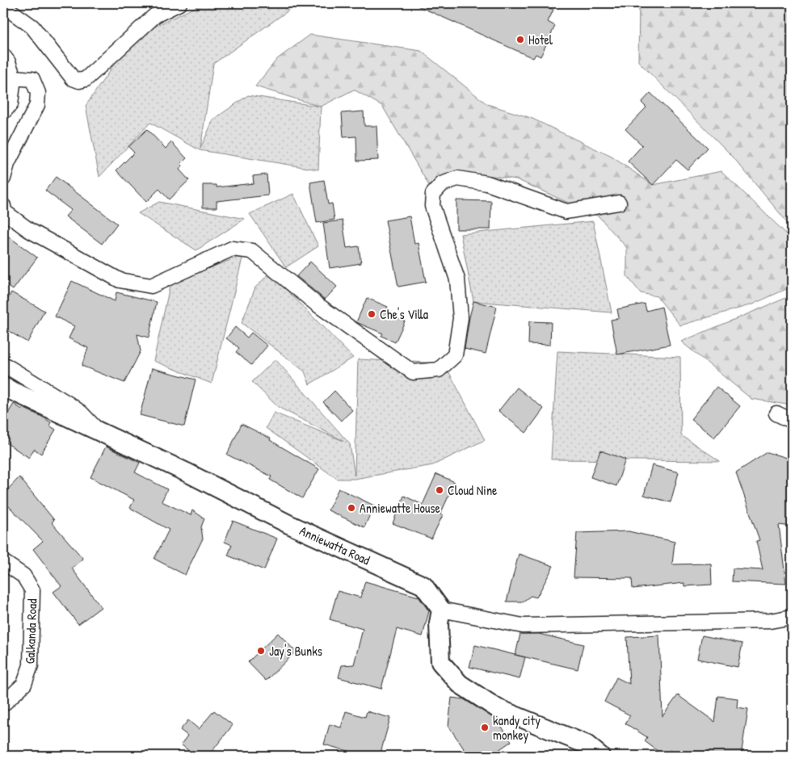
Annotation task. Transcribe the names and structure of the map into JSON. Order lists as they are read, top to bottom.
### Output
{
  "streets": {
    "street": ["Anniewatta Road", "Galkanda Road"]
  },
  "places": [
    "Hotel",
    "Che's Villa",
    "Cloud Nine",
    "Anniewatte House",
    "Jay's Bunks",
    "kandy city monkey"
  ]
}
